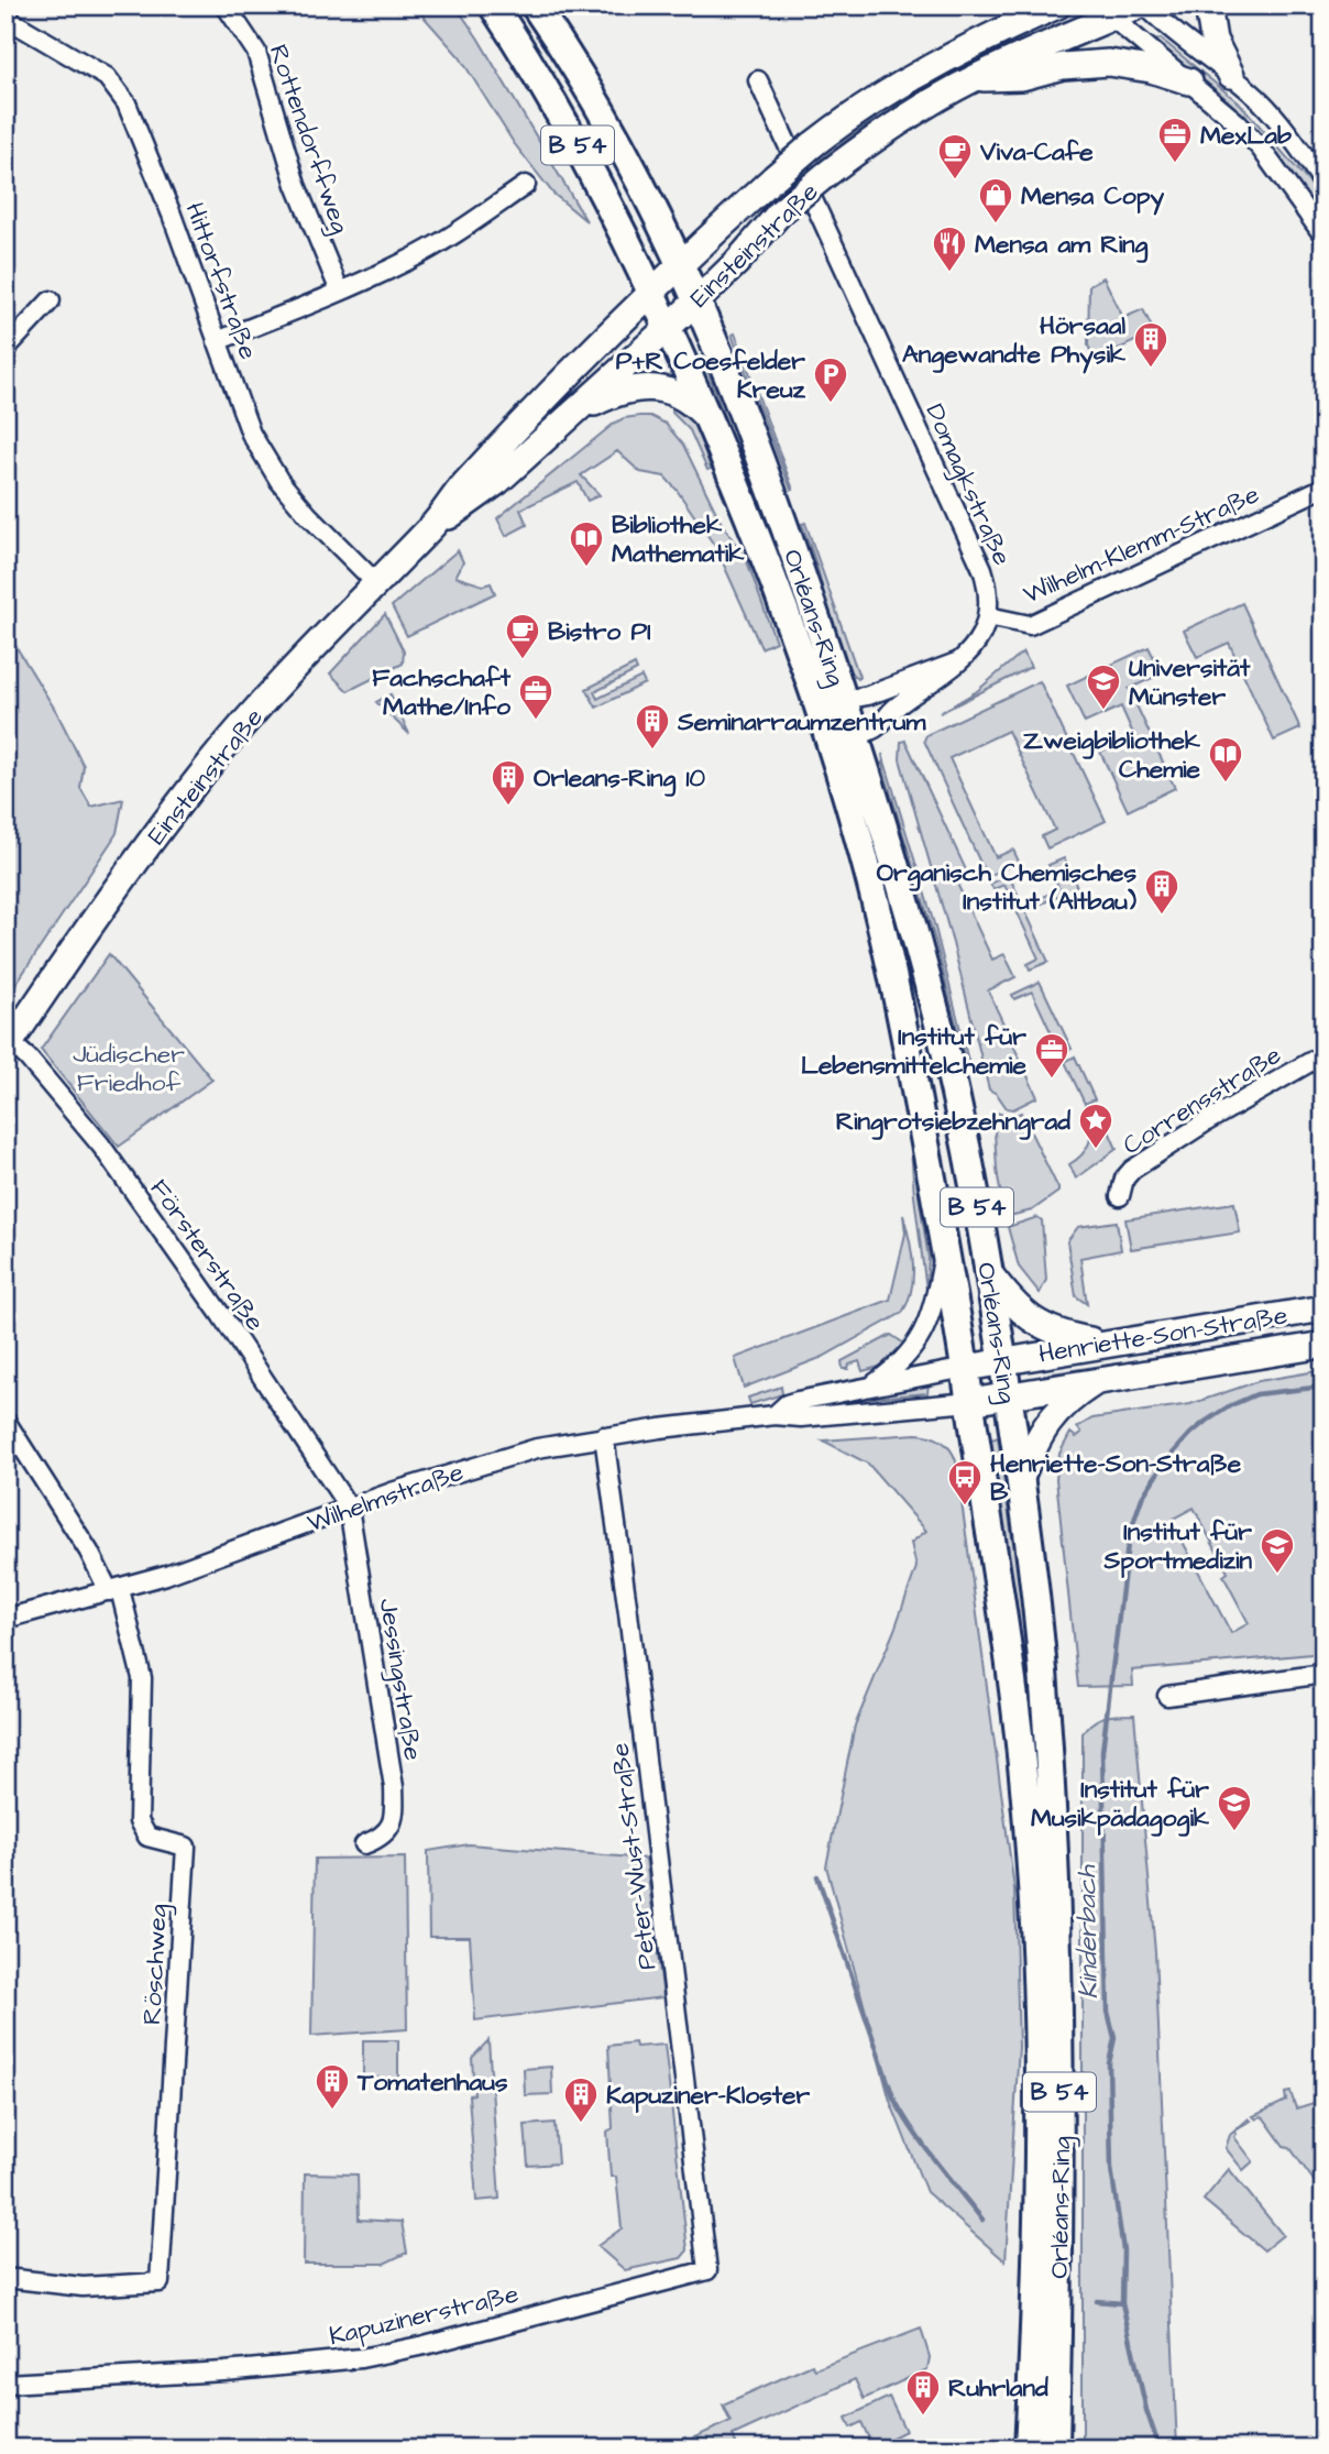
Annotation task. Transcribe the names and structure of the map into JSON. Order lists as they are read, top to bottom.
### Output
{
  "streets": {
    "main road": [
      "B 54",
      "Einsteinstraße",
      "Orléans-Ring",
      "Henriette-Son-Straße",
      "Wilhelmstraße"
    ],
    "street": [
      "Rottendorffweg",
      "Hittorfstraße",
      "Domagkstraße",
      "Wilhelm-Klemm-Straße",
      "Corrensstraße",
      "Försterstraße",
      "Jessingstraße",
      "Peter-Wust-Straße",
      "Röschweg",
      "Kapuzinerstraße"
    ]
  },
  "crossings": [
    ["B 54", "Einsteinstraße"],
    ["B 54", "Orléans-Ring"],
    ["B 54", "Henriette-Son-Straße"],
    ["Einsteinstraße", "Hittorfstraße"],
    ["Einsteinstraße", "Orléans-Ring"],
    ["Einsteinstraße", "Försterstraße"],
    ["Domagkstraße", "Wilhelm-Klemm-Straße"],
    ["Orléans-Ring", "Henriette-Son-Straße"],
    ["Orléans-Ring", "Wilhelmstraße"],
    ["Försterstraße", "Wilhelmstraße"],
    ["Försterstraße", "Jessingstraße"],
    ["Henriette-Son-Straße", "Wilhelmstraße"],
    ["Wilhelmstraße", "Jessingstraße"],
    ["Wilhelmstraße", "Peter-Wust-Straße"],
    ["Wilhelmstraße", "Röschweg"],
    ["Peter-Wust-Straße", "Kapuzinerstraße"]
  ],
  "water": ["Kinderbach"],
  "parks": ["Jüdischer Friedhof"],
  "places": {
    "office": ["MexLab", "Fachschaft Mathe/Info", "Institut für Lebensmittelchemie"],
    "cafe": ["Viva-Cafe", "Bistro PI"],
    "shop": ["Mensa Copy"],
    "restaurant": ["Mensa am Ring"],
    "building": [
      "Hörsaal Angewandte Physik",
      "Seminarraumzentrum",
      "Orleans-Ring 10",
      "Organisch Chemisches Institut (Altbau)",
      "Tomatenhaus",
      "Kapuziner-Kloster",
      "Ruhrland"
    ],
    "parking": ["P+R Coesfelder Kreuz"],
    "library": ["Bibliothek Mathematik", "Zweigbibliothek Chemie"],
    "school or university": ["Universität Münster", "Institut für Sportmedizin", "Institut für Musikpädagogik"],
    "place": ["Ringrotsiebzehngrad"],
    "bus stop": ["Henriette-Son-Straße B"]
  }
}
